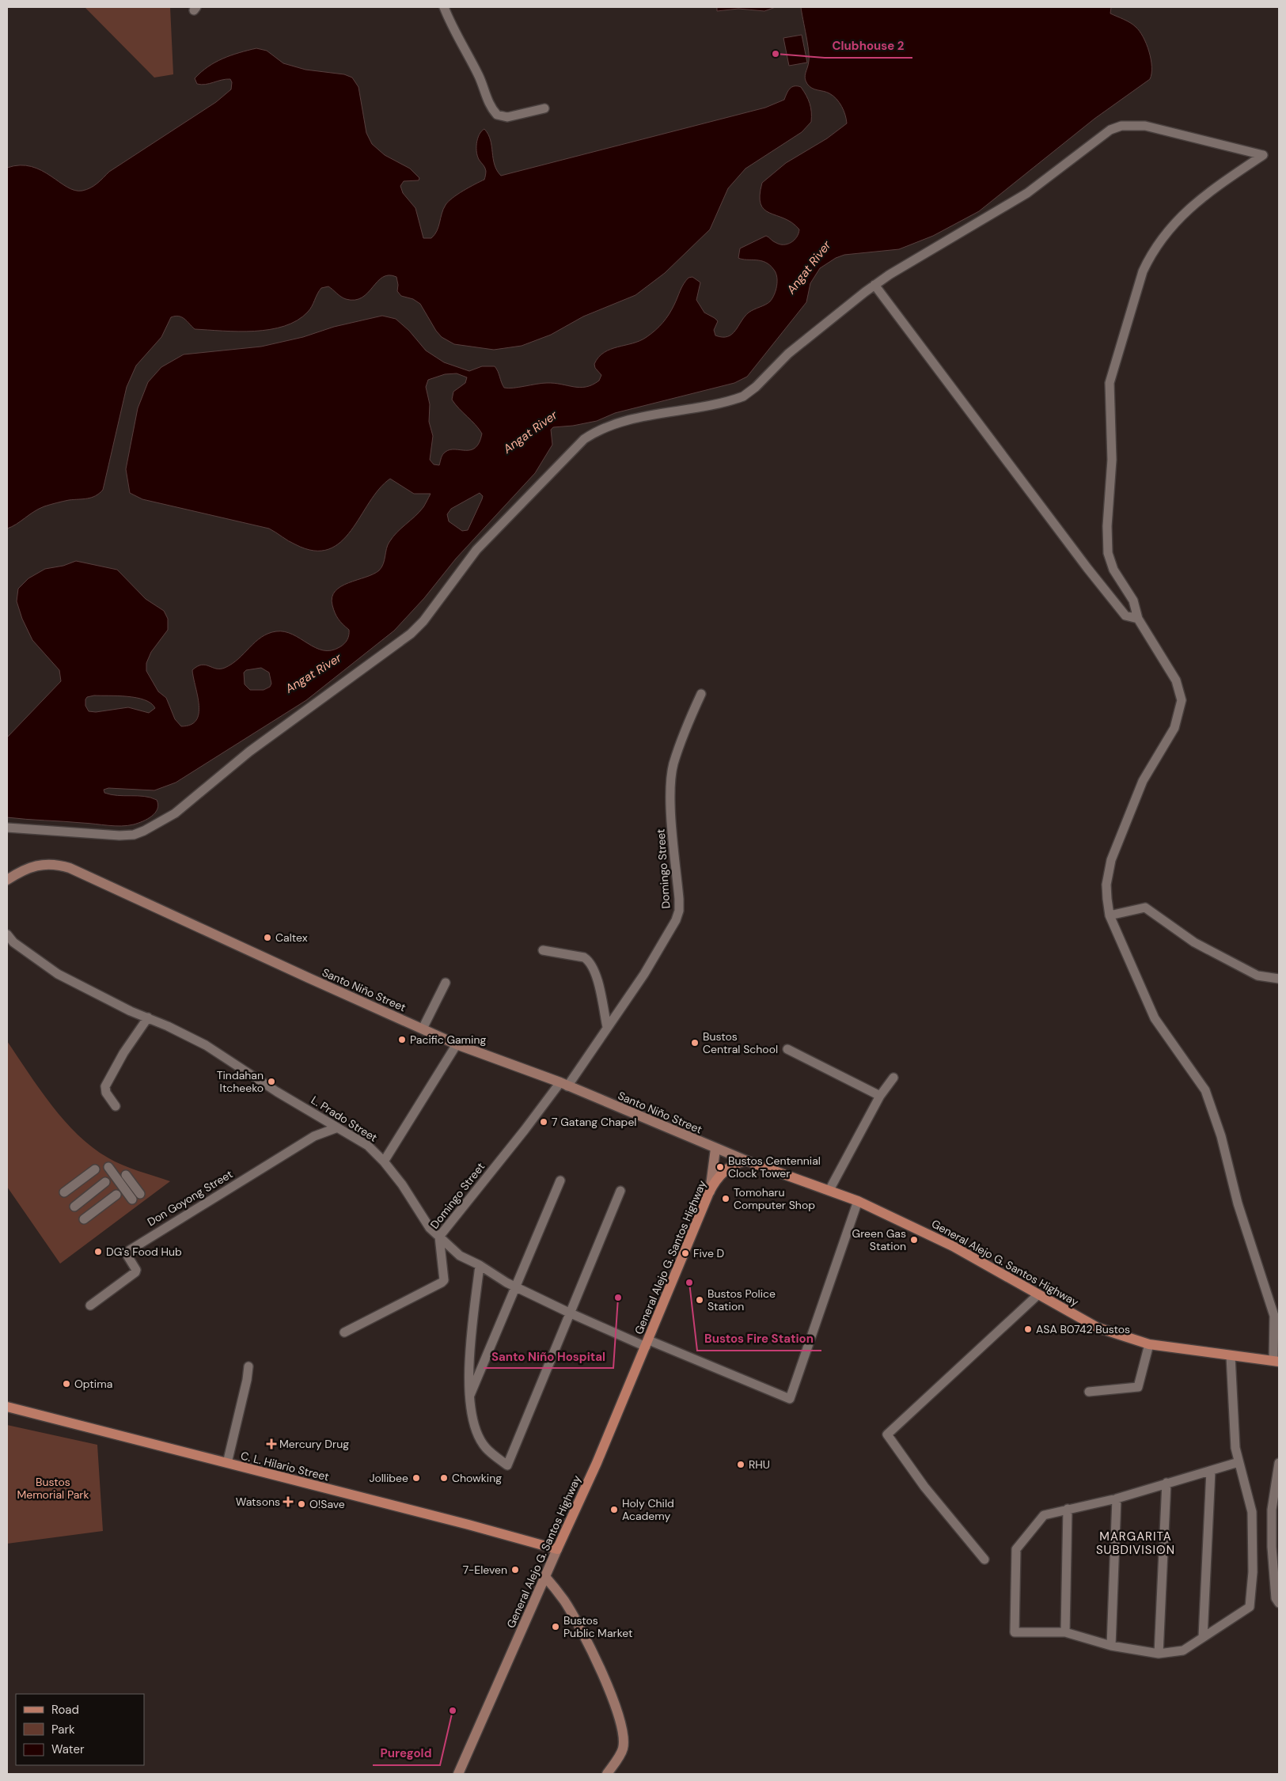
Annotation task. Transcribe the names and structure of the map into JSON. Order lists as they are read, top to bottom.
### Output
{
  "streets": {
    "main road": ["General Alejo G. Santos Highway", "C. L. Hilario Street"],
    "street": [
      "Domingo Street",
      "Santo Niño Street",
      "L. Prado Street",
      "Don Goyong Street"
    ]
  },
  "crossings": [
    ["Domingo Street", "Santo Niño Street"],
    ["Domingo Street", "L. Prado Street"],
    ["Santo Niño Street", "General Alejo G. Santos Highway"],
    ["L. Prado Street", "Don Goyong Street"],
    ["L. Prado Street", "General Alejo G. Santos Highway"],
    ["General Alejo G. Santos Highway", "C. L. Hilario Street"]
  ],
  "districts": ["MARGARITA SUBDIVISION"],
  "water": ["Angat River"],
  "parks": ["Bustos Memorial Park"],
  "places": {
    "other": [
      "Clubhouse 2",
      "Caltex",
      "Pacific Gaming",
      "Bustos Central School",
      "Tindahan Itcheeko",
      "7 Gatang Chapel",
      "Bustos Centennial Clock Tower",
      "Tomoharu Computer Shop",
      "Green Gas Station",
      "DG's Food Hub",
      "Five D",
      "Bustos Fire Station",
      "Santo Niño Hospital",
      "Bustos Police Station",
      "ASA B0742 Bustos",
      "Optima",
      "RHU",
      "Jollibee",
      "Chowking",
      "O!Save",
      "Holy Child Academy",
      "7-Eleven",
      "Bustos Public Market",
      "Puregold"
    ],
    "health": ["Mercury Drug", "Watsons"]
  },
  "legend": ["Road", "Park", "Water"]
}
